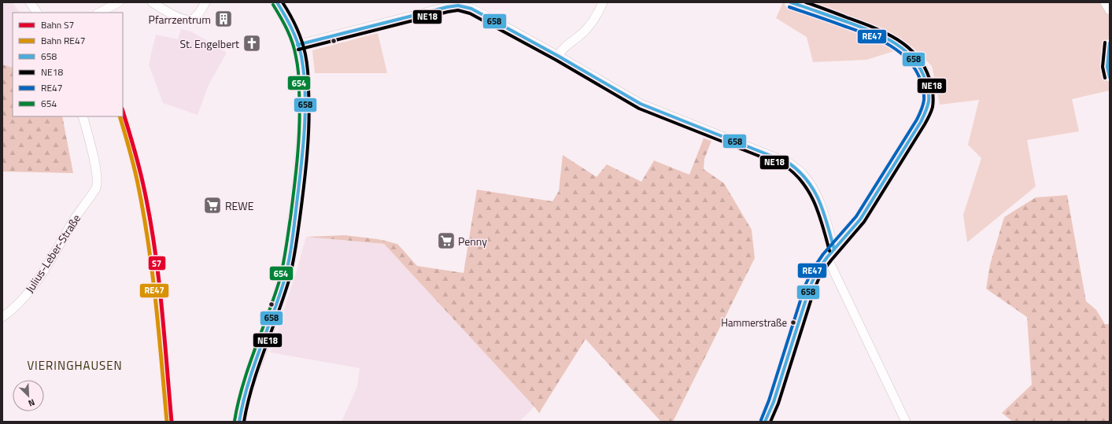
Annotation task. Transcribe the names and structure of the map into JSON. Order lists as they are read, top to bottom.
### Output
{
  "streets": {
    "street": ["Julius-Leber-Straße"]
  },
  "districts": ["VIERINGHAUSEN"],
  "places": {
    "building": ["Pfarrzentrum"],
    "church": ["St. Engelbert"],
    "supermarket": ["REWE", "Penny"],
    "other": ["Hammerstraße"]
  },
  "lines": [
    "transit line 658",
    "transit line NE18",
    "transit line 654",
    "transit line RE47",
    "rail line S7",
    "rail line RE47"
  ],
  "legend": [
    "Bahn S7",
    "Bahn RE47",
    "658",
    "NE18",
    "RE47",
    "654"
  ],
  "north": "bottom right"
}
